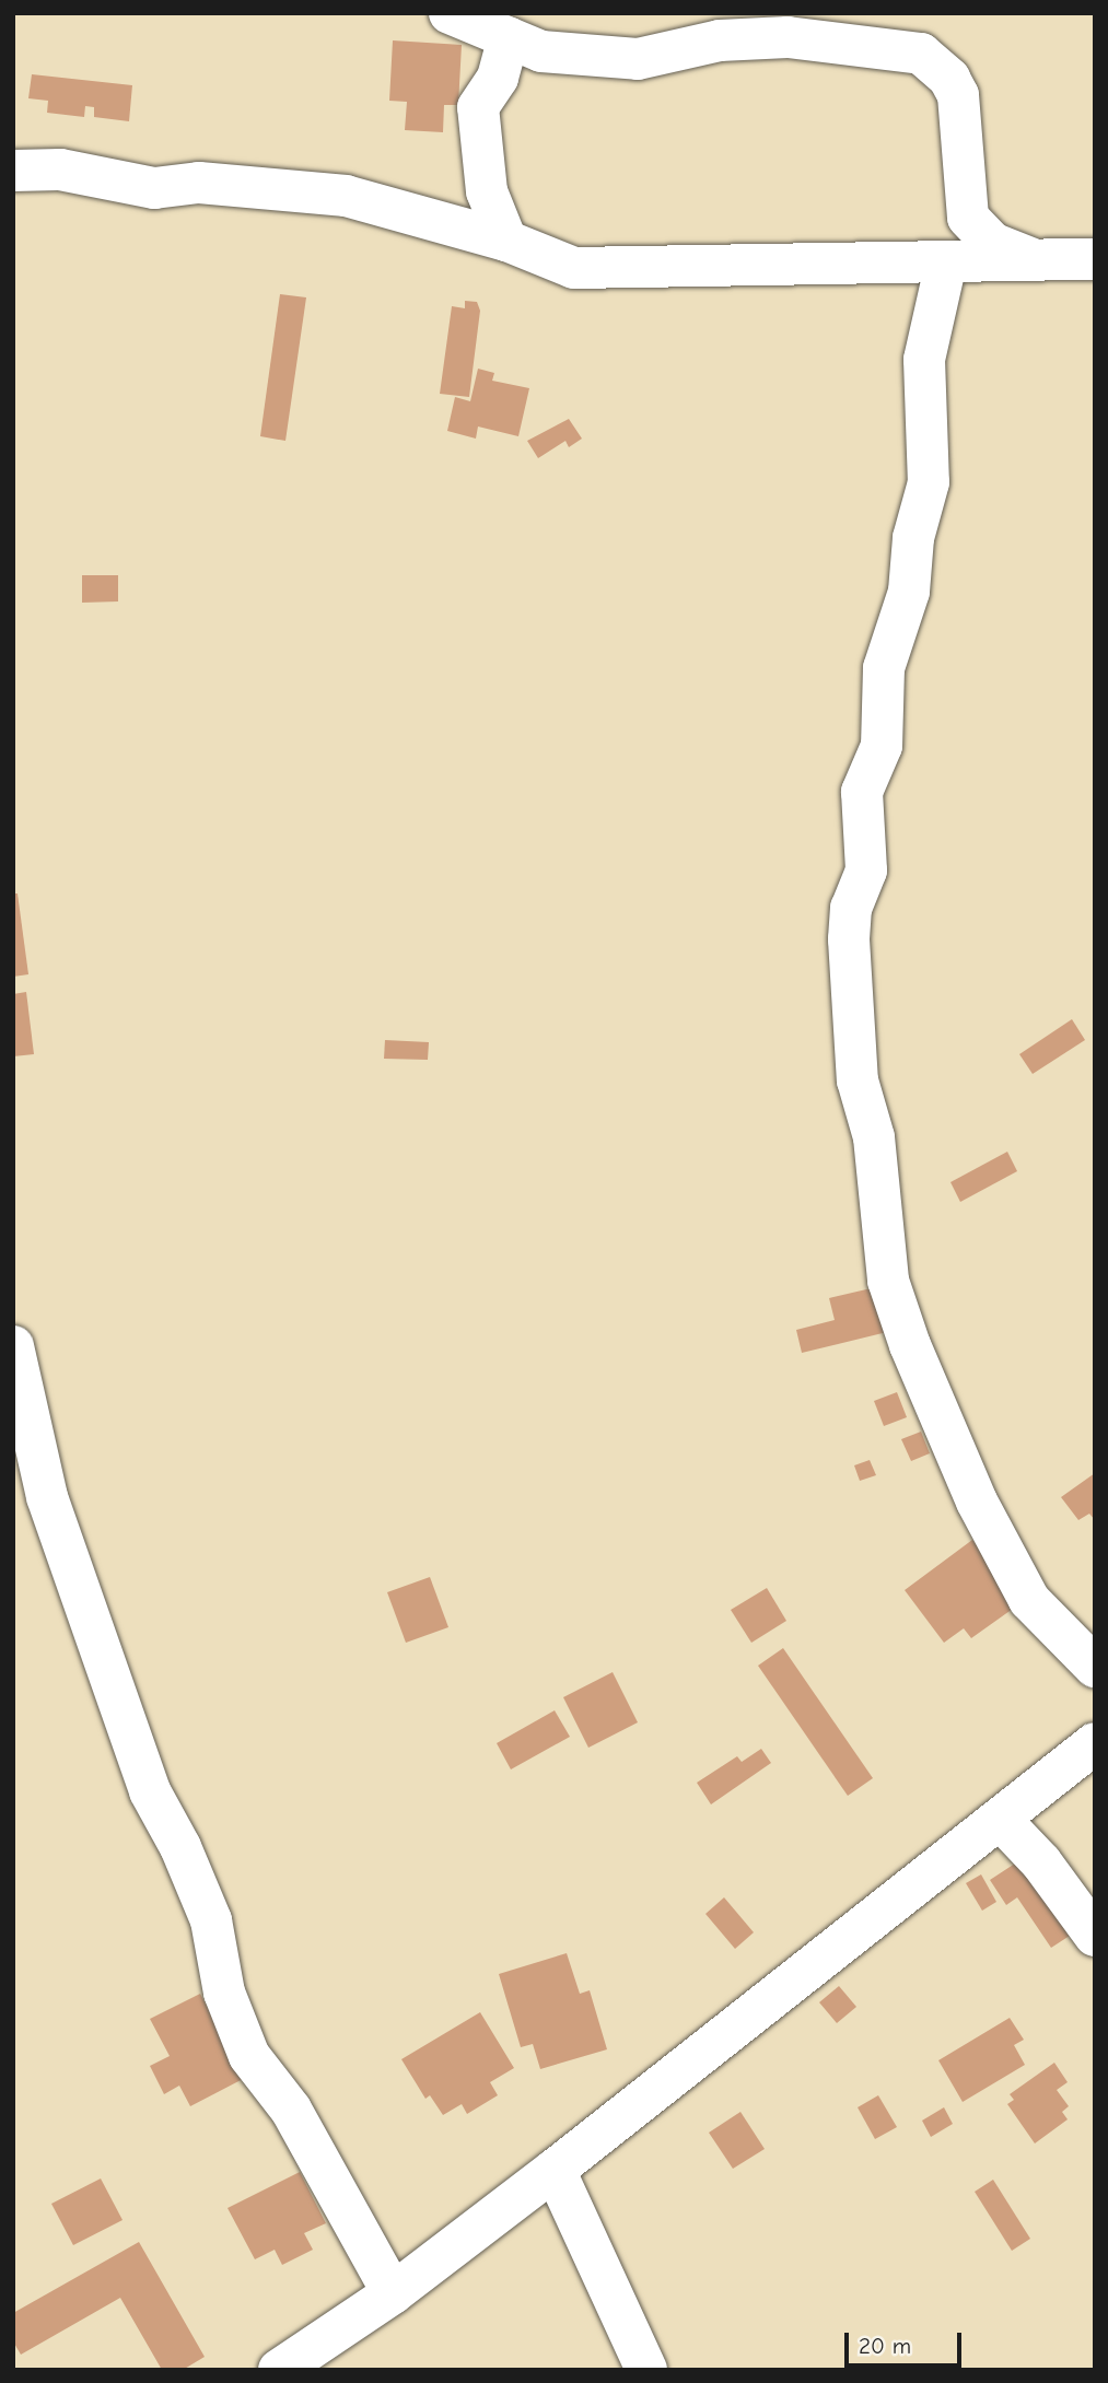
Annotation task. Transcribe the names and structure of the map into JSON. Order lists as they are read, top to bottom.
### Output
{
  "scale_bar": "20 m"
}
